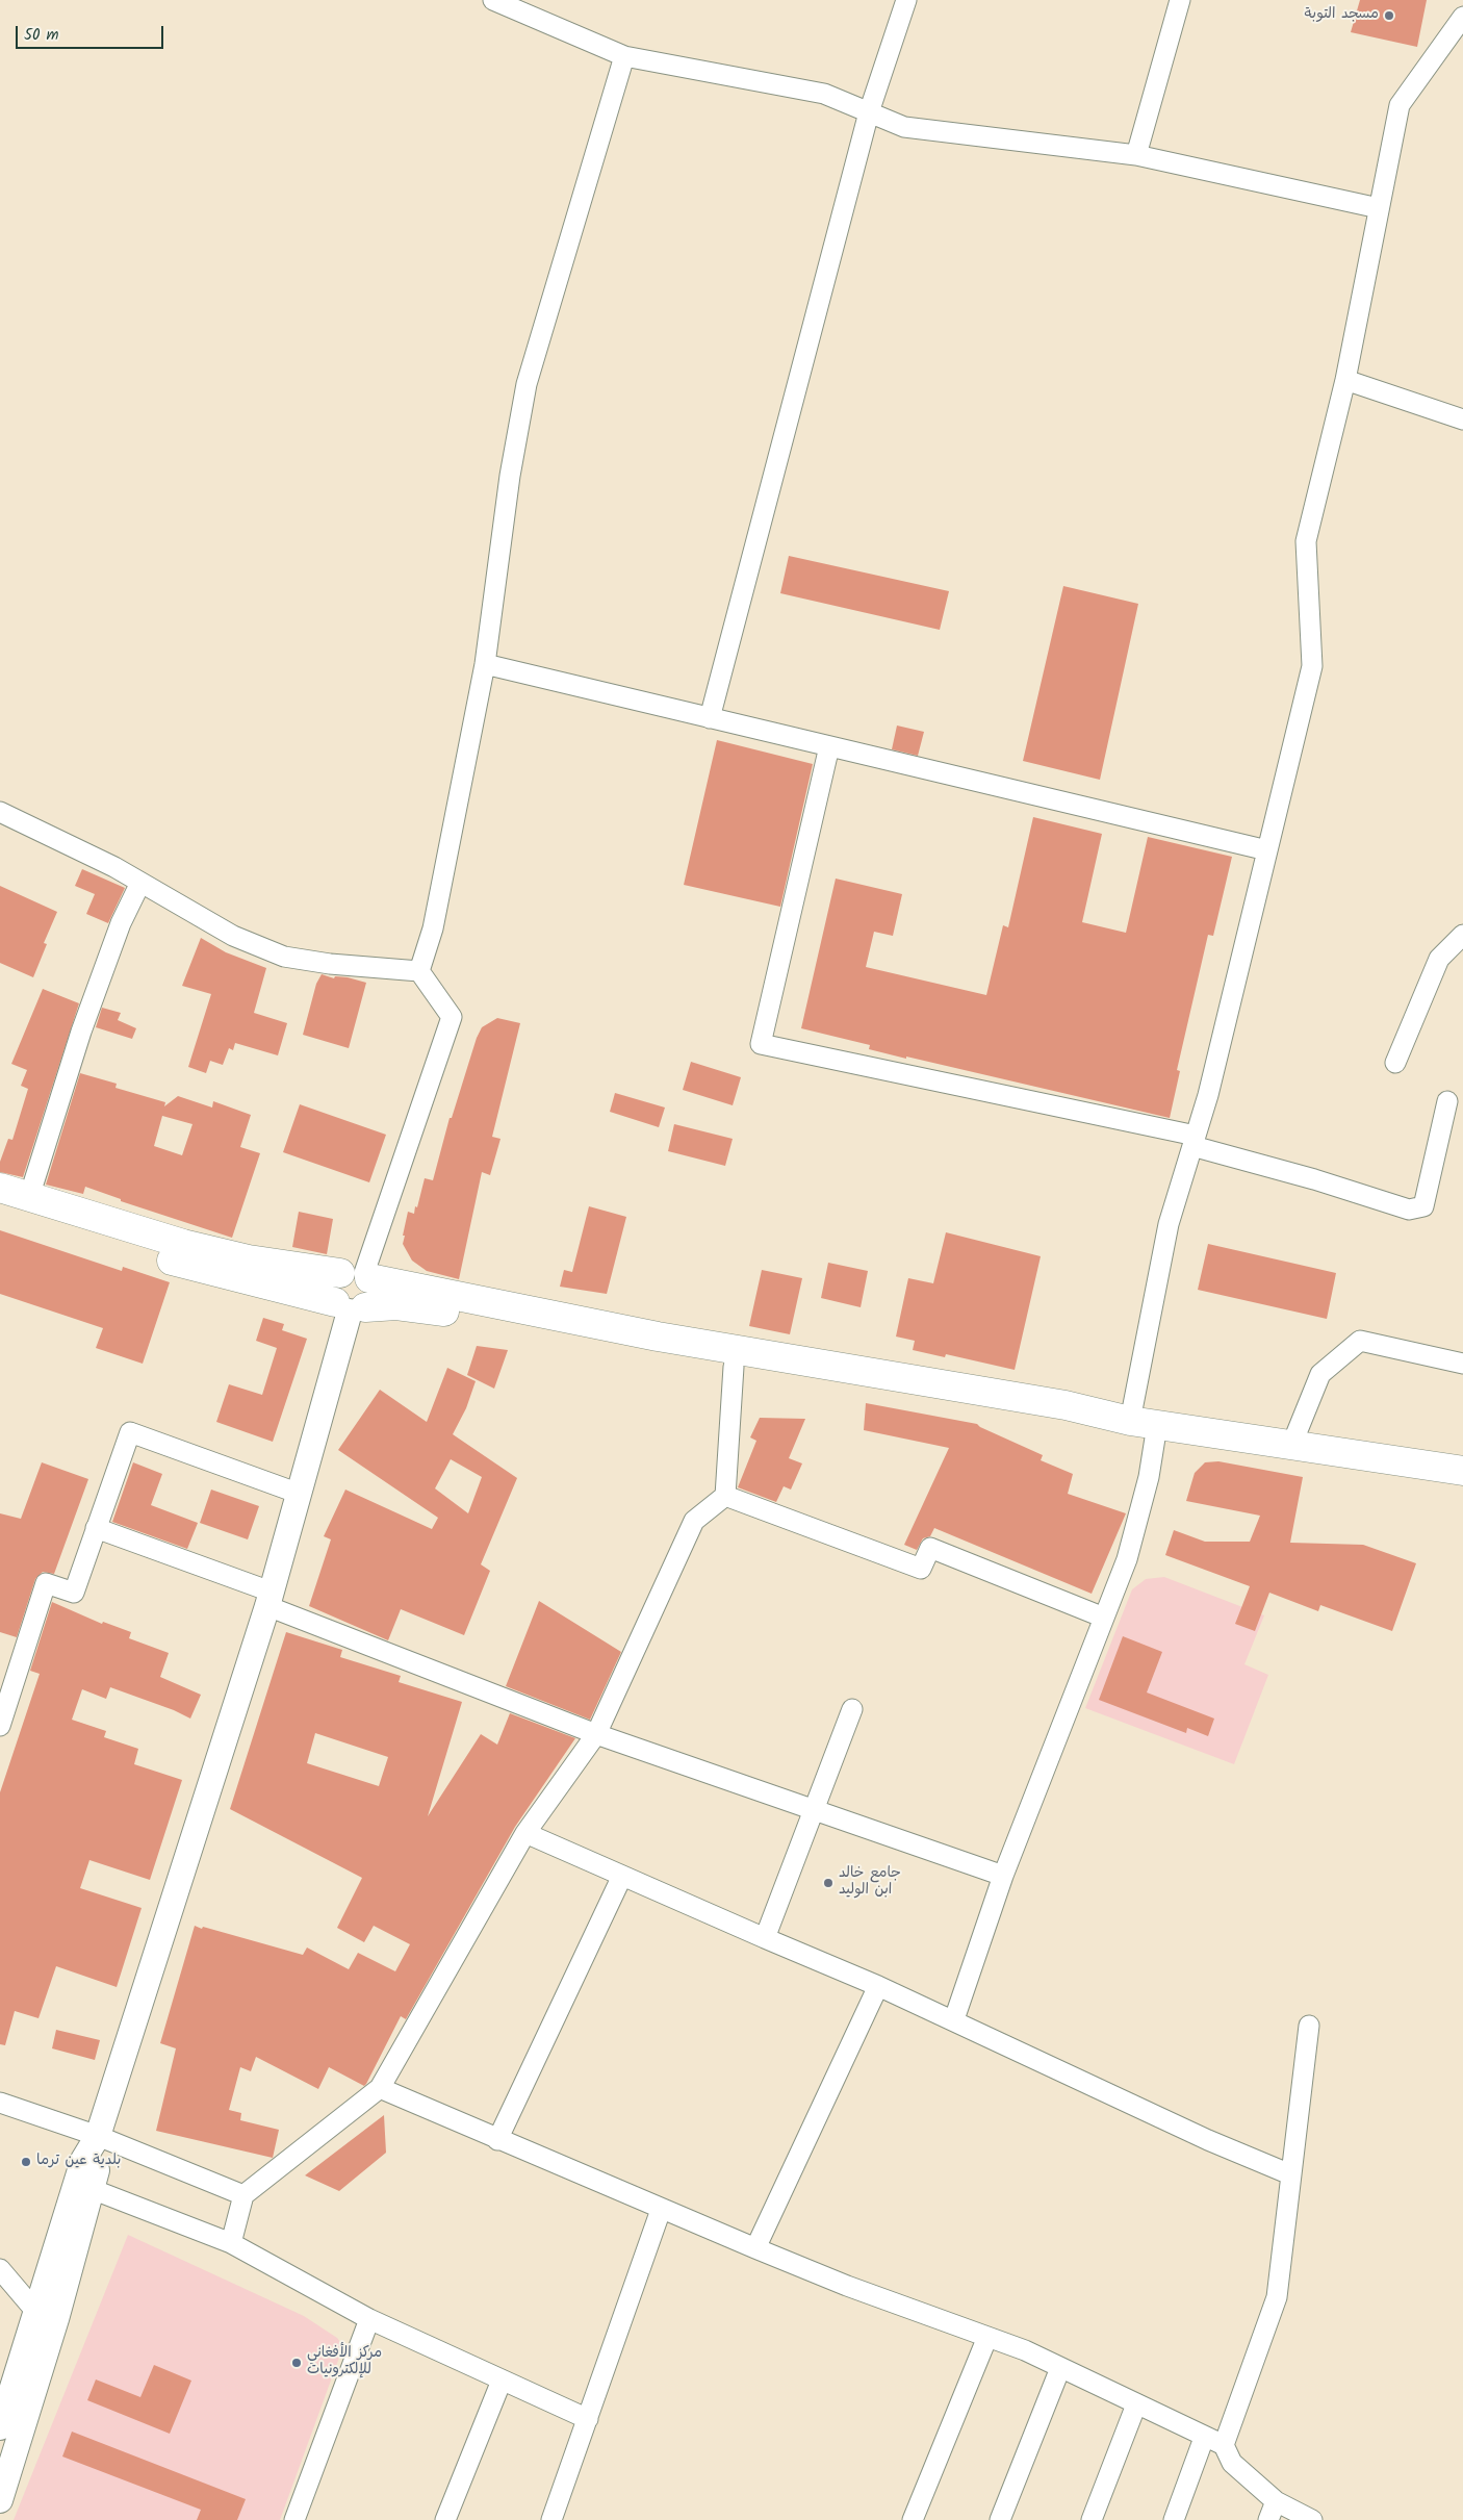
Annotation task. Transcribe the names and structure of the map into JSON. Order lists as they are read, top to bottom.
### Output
{
  "places": [
    "مسجد التوبة",
    "جامع خالد ابن الوليد",
    "بلدية عين ترما",
    "مركز الأفغاني للإلكترونيات"
  ],
  "scale_bar": "50 m"
}
